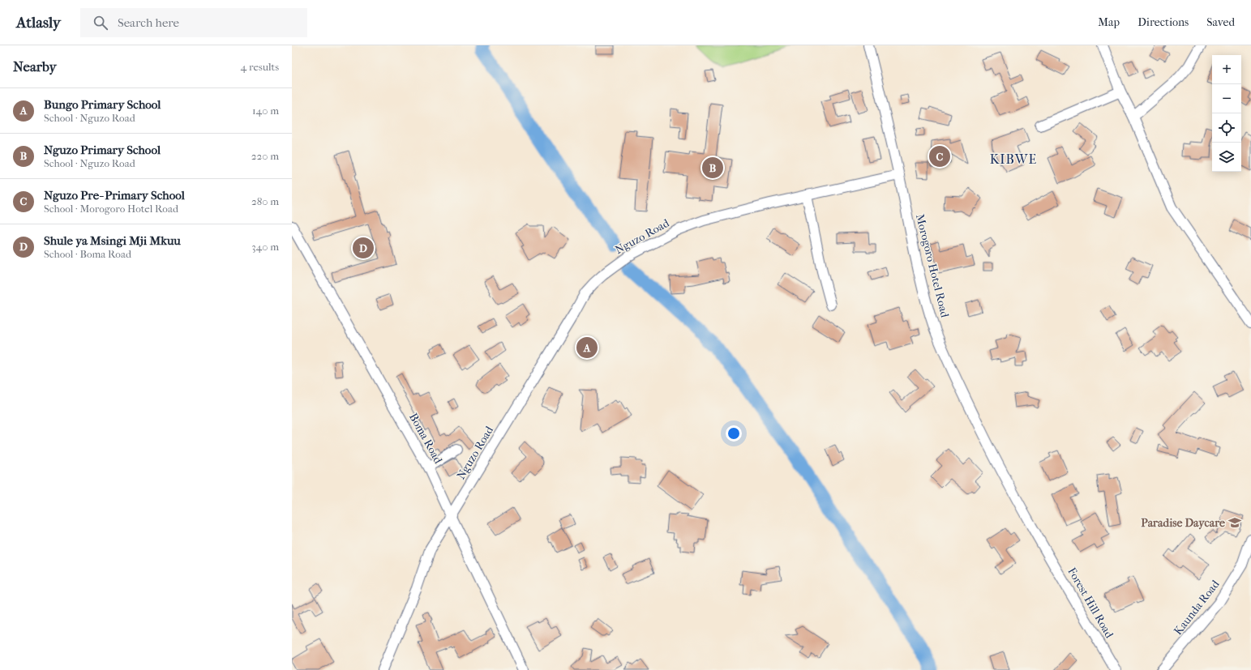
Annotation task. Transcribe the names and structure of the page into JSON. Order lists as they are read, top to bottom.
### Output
{
  "streets": {
    "street": [
      "Nguzo Road",
      "Morogoro Hotel Road",
      "Boma Road",
      "Forest Hill Road",
      "Kaunda Road"
    ]
  },
  "crossings": [
    ["Nguzo Road", "Morogoro Hotel Road"],
    ["Nguzo Road", "Boma Road"],
    ["Morogoro Hotel Road", "Forest Hill Road"]
  ],
  "districts": ["KIBWE"],
  "places": {
    "school or university": ["Paradise Daycare"]
  },
  "page": {
    "header": "Atlasly",
    "search": "Search here",
    "nav": ["Map", "Directions", "Saved"],
    "heading": ["Nearby", "4 results"],
    "map_buttons": ["+", "−"],
    "list": [
      {
        "mark": "A",
        "name": "Bungo Primary School",
        "note": "School · Nguzo Road",
        "value": "140 m"
      },
      {
        "mark": "B",
        "name": "Nguzo Primary School",
        "note": "School · Nguzo Road",
        "value": "220 m"
      },
      {
        "mark": "C",
        "name": "Nguzo Pre- Primary School",
        "note": "School · Morogoro Hotel Road",
        "value": "280 m"
      },
      {
        "mark": "D",
        "name": "Shule ya Msingi Mji Mkuu",
        "note": "School · Boma Road",
        "value": "340 m"
      }
    ],
    "pins": [
      "C",
      "B",
      "D",
      "A"
    ]
  }
}
